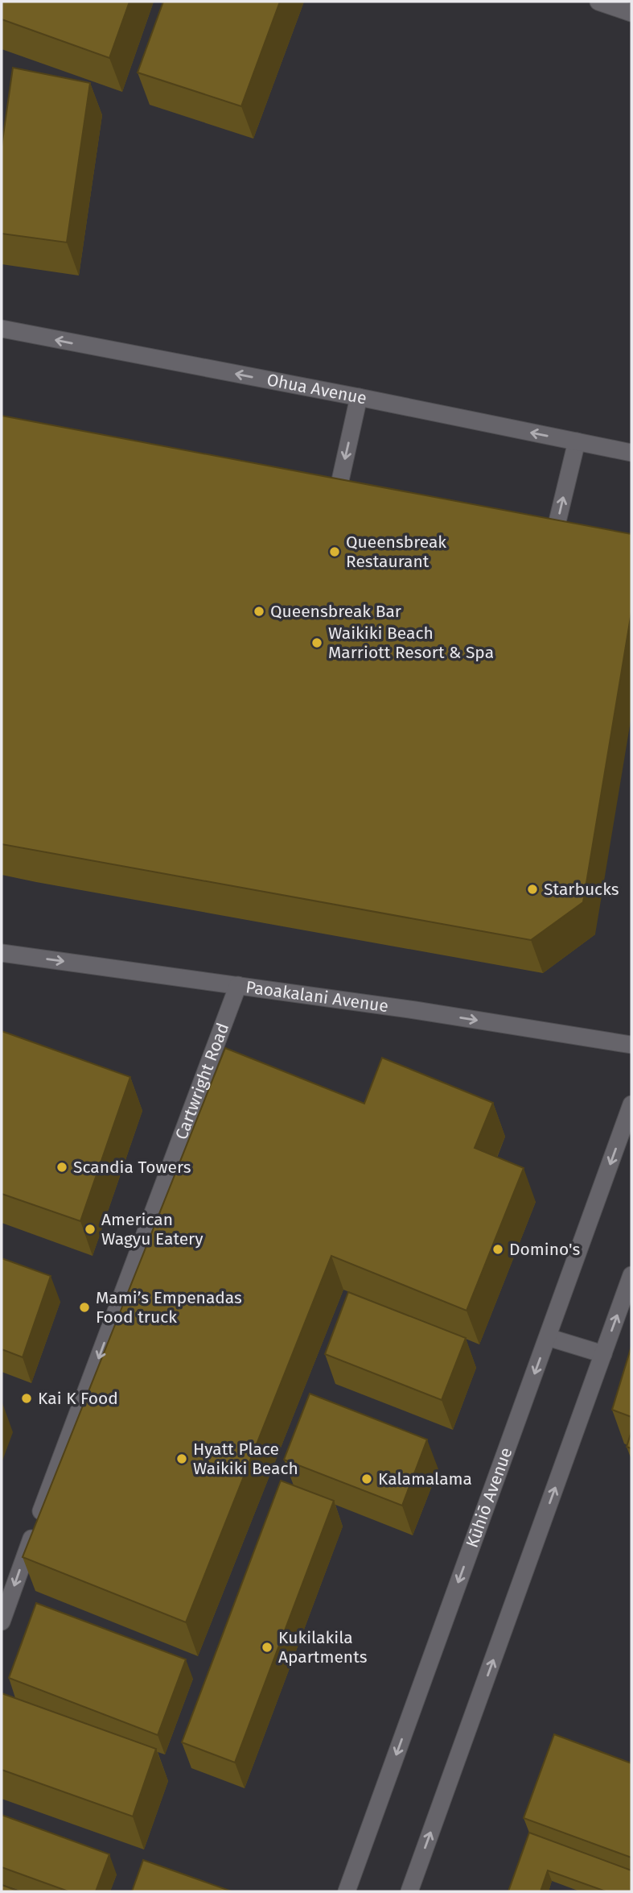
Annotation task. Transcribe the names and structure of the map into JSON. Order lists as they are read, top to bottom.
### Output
{
  "streets": {
    "street": [
      "Ohua Avenue",
      "Paoakalani Avenue",
      "Cartwright Road",
      "Kūhiō Avenue"
    ]
  },
  "crossings": [
    ["Paoakalani Avenue", "Cartwright Road"]
  ],
  "one_way": ["Ohua Avenue", "Paoakalani Avenue", "Cartwright Road"],
  "places": [
    "Queensbreak Restaurant",
    "Queensbreak Bar",
    "Waikiki Beach Marriott Resort & Spa",
    "Starbucks",
    "Scandia Towers",
    "American Wagyu Eatery",
    "Domino's",
    "Mami’s Empenadas Food truck",
    "Kai K Food",
    "Hyatt Place Waikiki Beach",
    "Kalamalama",
    "Kukilakila Apartments"
  ]
}
